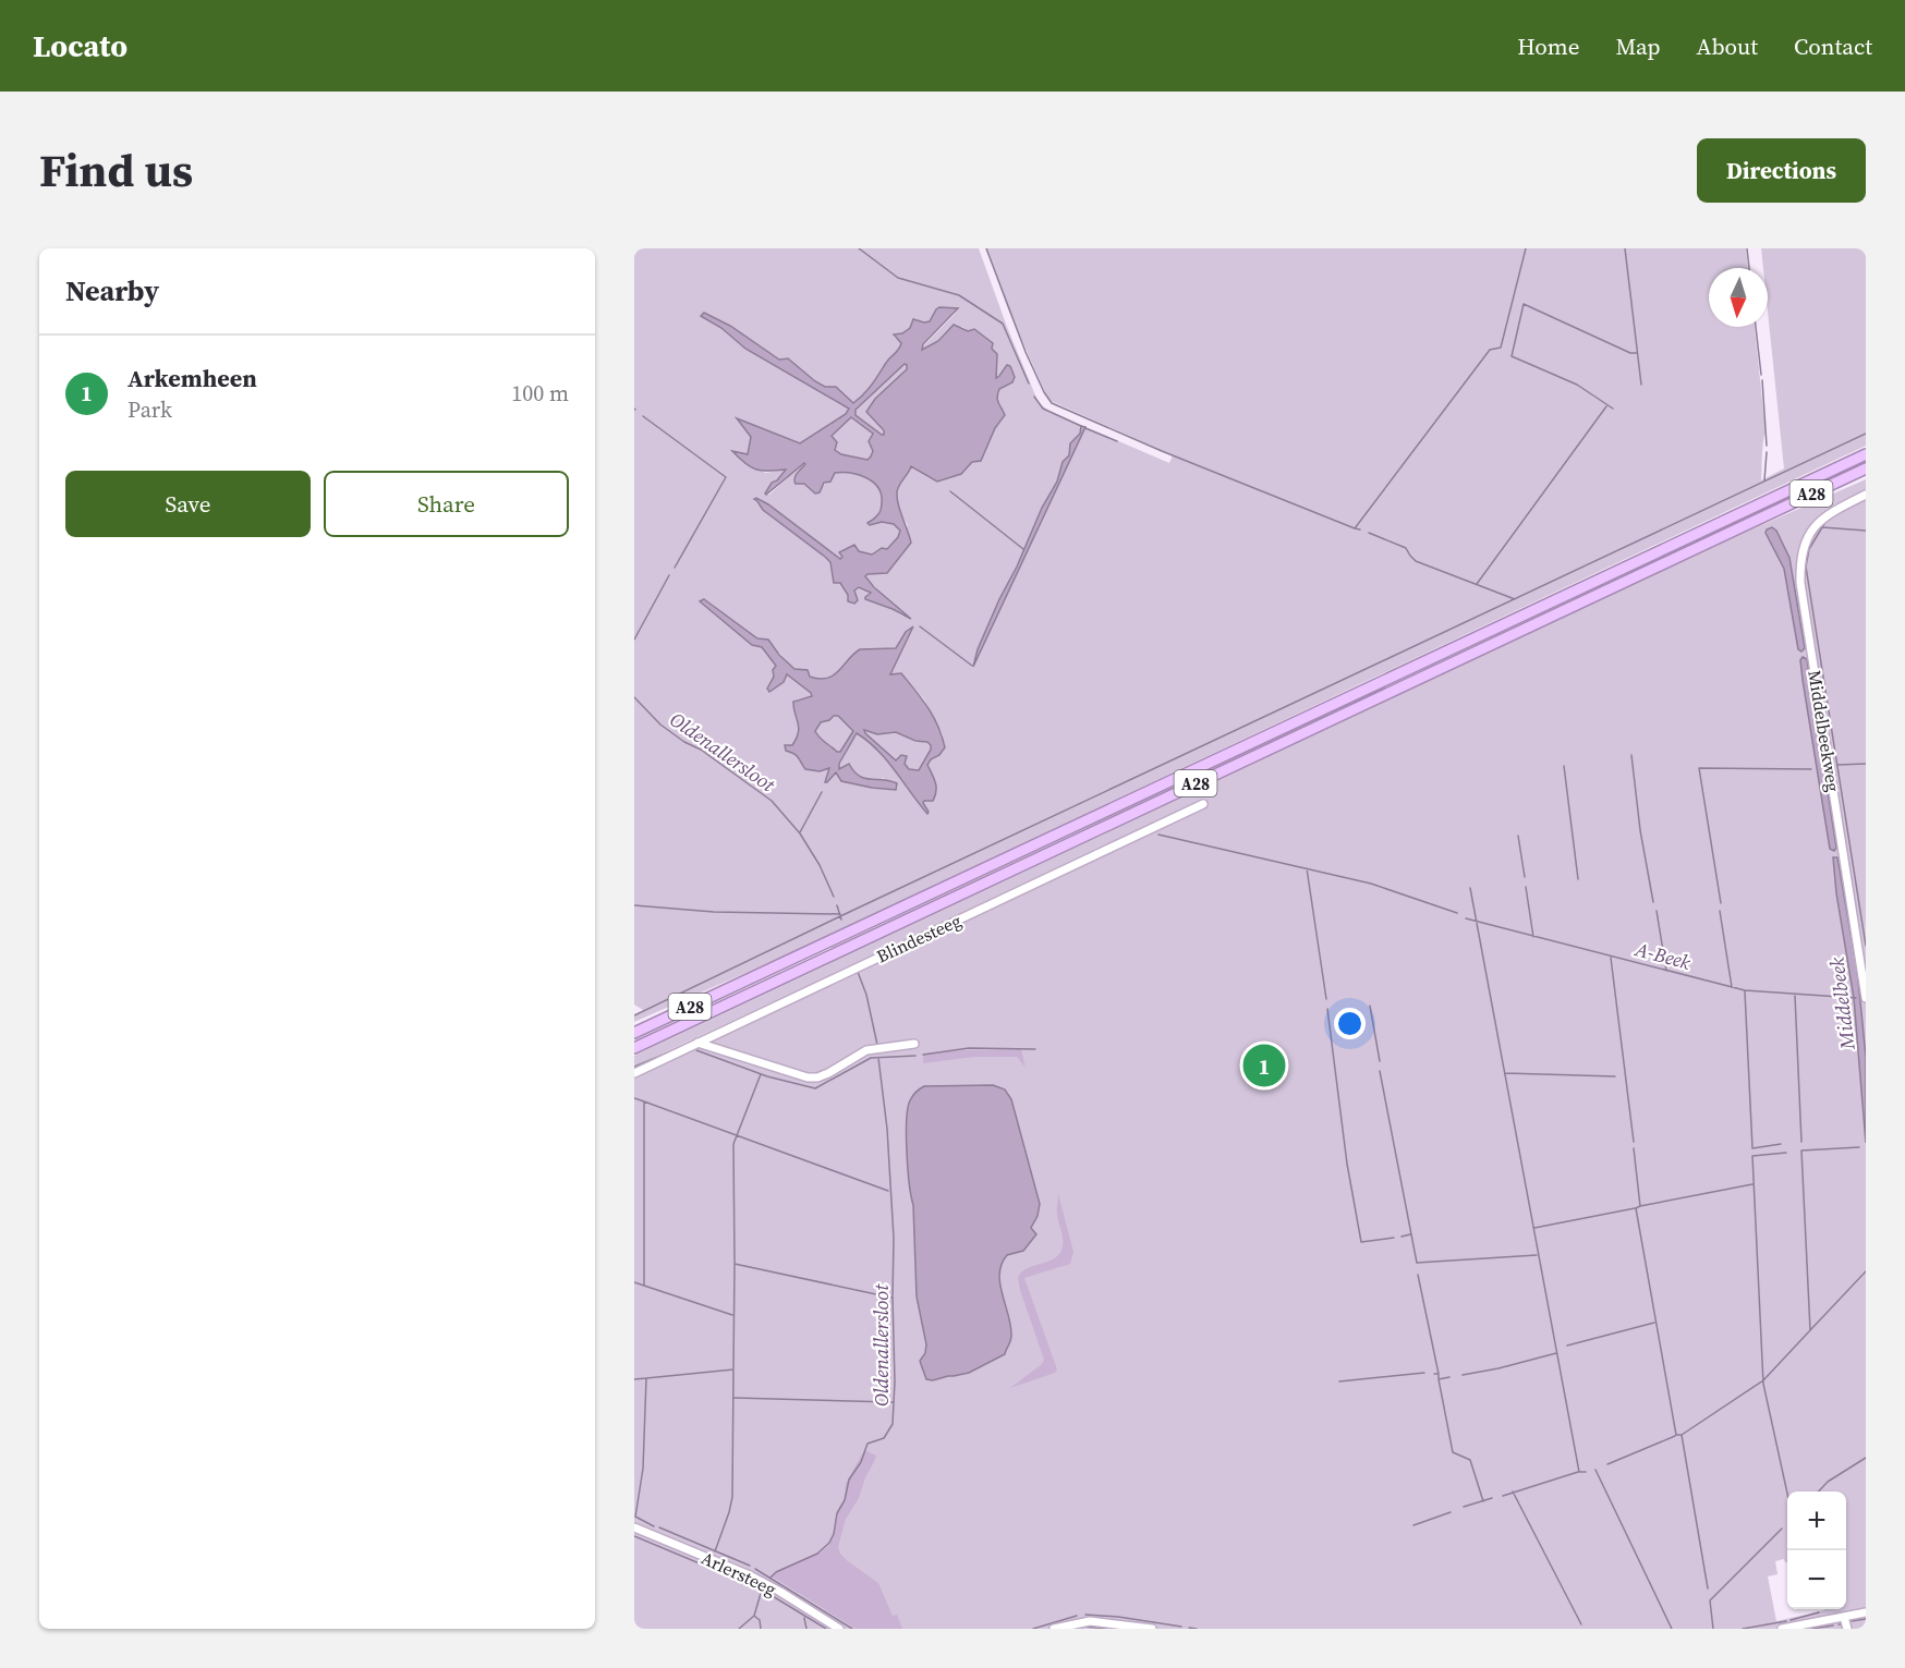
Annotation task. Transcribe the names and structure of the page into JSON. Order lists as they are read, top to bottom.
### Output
{
  "streets": {
    "highway": ["A28"],
    "street": ["Middelbeekweg", "Blindesteeg", "Arlersteeg"]
  },
  "water": ["Oldenallersloot", "A-Beek", "Middelbeek"],
  "north": "bottom",
  "page": {
    "header": "Locato",
    "nav": [
      "Home",
      "Map",
      "About",
      "Contact"
    ],
    "title": "Find us",
    "buttons": [
      "Directions",
      ["Save", "Share"]
    ],
    "heading": "Nearby",
    "list": [
      {
        "mark": "1",
        "name": "Arkemheen",
        "note": "Park",
        "value": "100 m"
      }
    ],
    "pins": "1",
    "map_buttons": ["+", "−"]
  }
}
